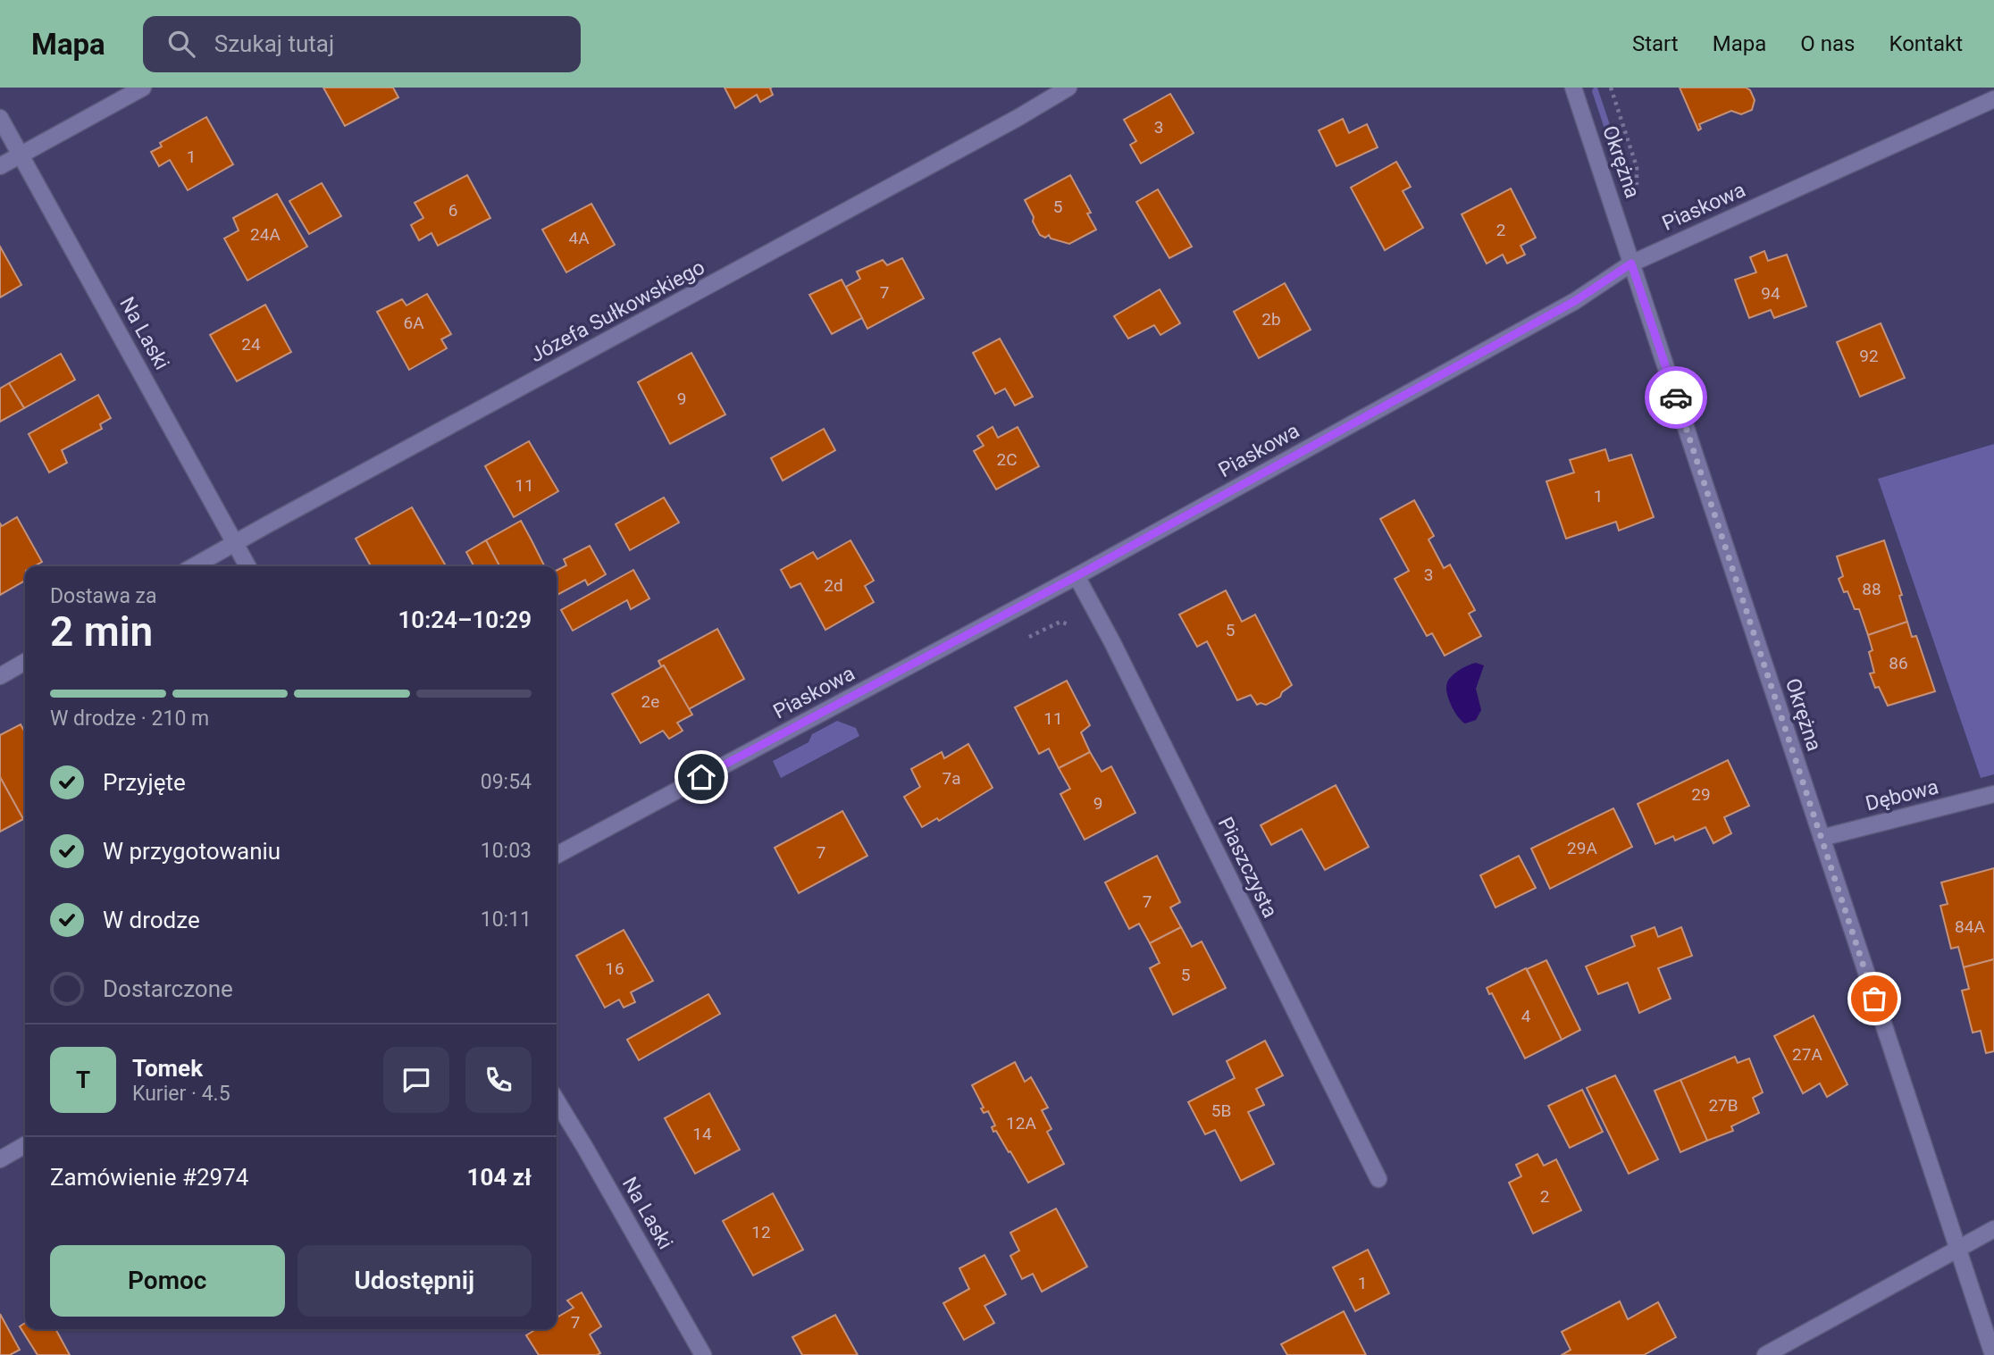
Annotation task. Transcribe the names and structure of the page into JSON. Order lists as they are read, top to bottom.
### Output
{
  "streets": {
    "street": [
      "Okrężna",
      "Piaskowa",
      "Józefa Sułkowskiego",
      "Na Laski",
      "Dębowa",
      "Piaszczysta"
    ]
  },
  "crossings": [
    ["Okrężna", "Piaskowa"],
    ["Okrężna", "Dębowa"],
    ["Piaskowa", "Piaszczysta"],
    ["Józefa Sułkowskiego", "Na Laski"]
  ],
  "house_numbers": [
    "3",
    "1",
    "5",
    "6",
    "2",
    "24A",
    "4A",
    "7",
    "94",
    "2b",
    "6A",
    "24",
    "92",
    "9",
    "2C",
    "11",
    "1",
    "3",
    "2d",
    "88",
    "5",
    "86",
    "2e",
    "11",
    "7a",
    "29",
    "9",
    "29A",
    "7",
    "7",
    "84A",
    "16",
    "5",
    "4",
    "27A",
    "27B",
    "5B",
    "12A",
    "14",
    "2",
    "12",
    "1",
    "7"
  ],
  "page": {
    "header": "Mapa",
    "search": "Szukaj tutaj",
    "nav": [
      "Start",
      "Mapa",
      "O nas",
      "Kontakt"
    ],
    "heading": ["2 min", "Dostawa za", "10:24–10:29"],
    "panel": [
      "Tomek",
      "Kurier · 4.5",
      "Zamówienie #2974",
      "104 zł"
    ],
    "bar": "W drodze · 210 m",
    "list": [
      ["Przyjęte", "09:54"],
      ["W przygotowaniu", "10:03"],
      ["W drodze", "10:11"],
      "Dostarczone"
    ],
    "round": "T",
    "buttons": ["Pomoc", "Udostępnij"]
  }
}
